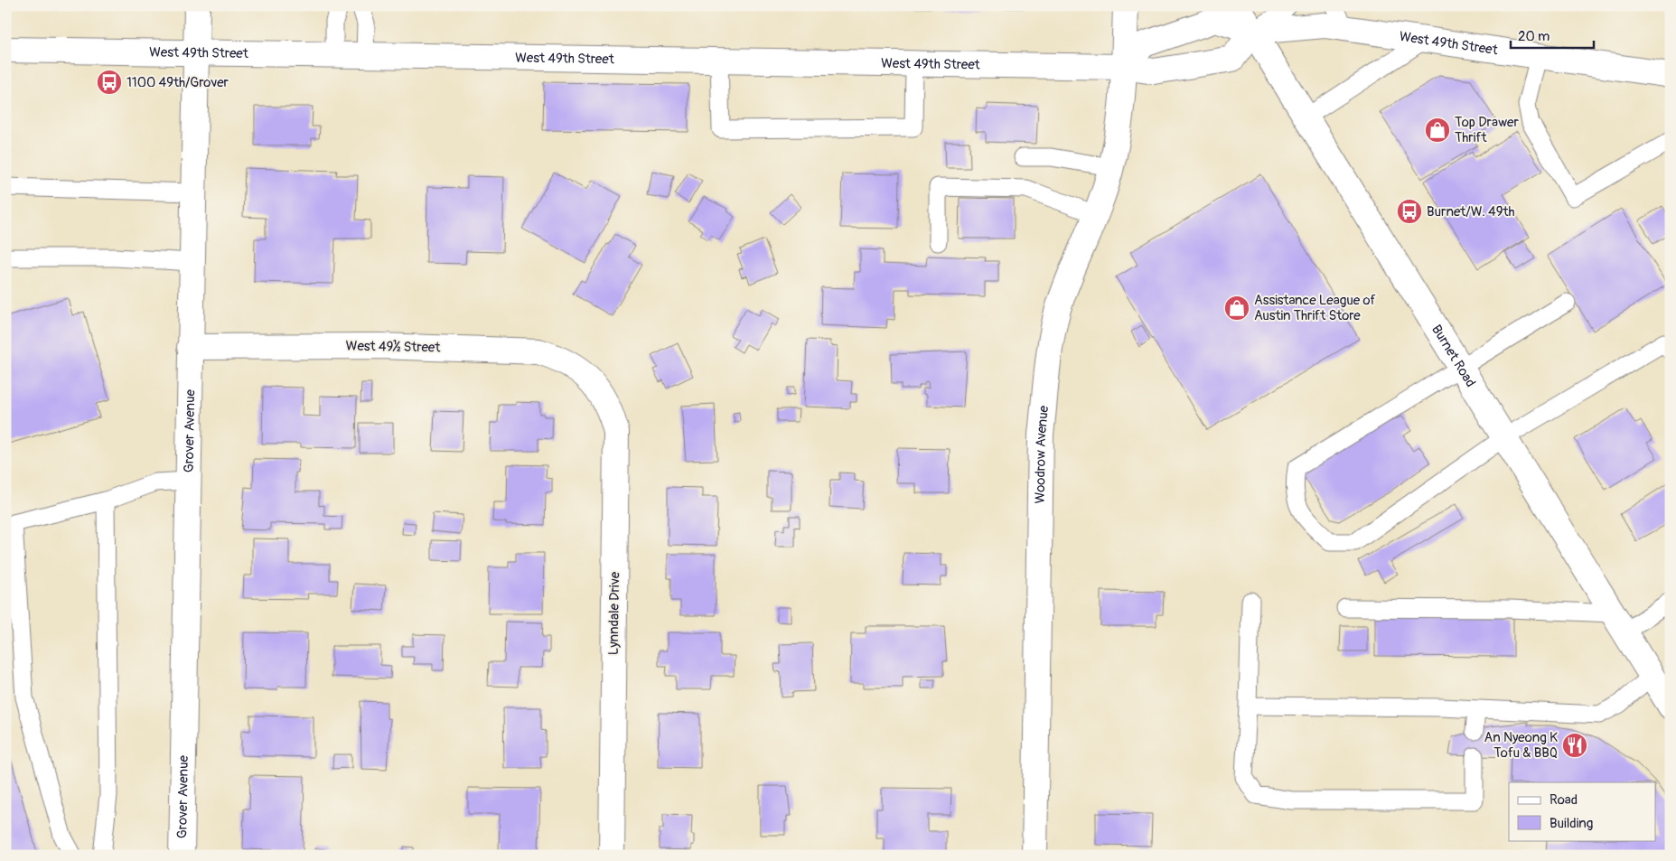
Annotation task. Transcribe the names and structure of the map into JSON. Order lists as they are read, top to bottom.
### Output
{
  "streets": {
    "street": [
      "West 49th Street",
      "West 49½ Street",
      "Burnet Road",
      "Grover Avenue",
      "Woodrow Avenue",
      "Lynndale Drive"
    ]
  },
  "crossings": [
    ["West 49th Street", "Burnet Road"],
    ["West 49th Street", "Grover Avenue"],
    ["West 49th Street", "Woodrow Avenue"],
    ["West 49½ Street", "Grover Avenue"],
    ["West 49½ Street", "Lynndale Drive"]
  ],
  "places": {
    "bus stop": ["1100 49th/Grover", "Burnet/W. 49th"],
    "shop": ["Top Drawer Thrift", "Assistance League of Austin Thrift Store"],
    "restaurant": ["An Nyeong K Tofu & BBQ"]
  },
  "legend": ["Road", "Building"],
  "scale_bar": "20 m"
}
